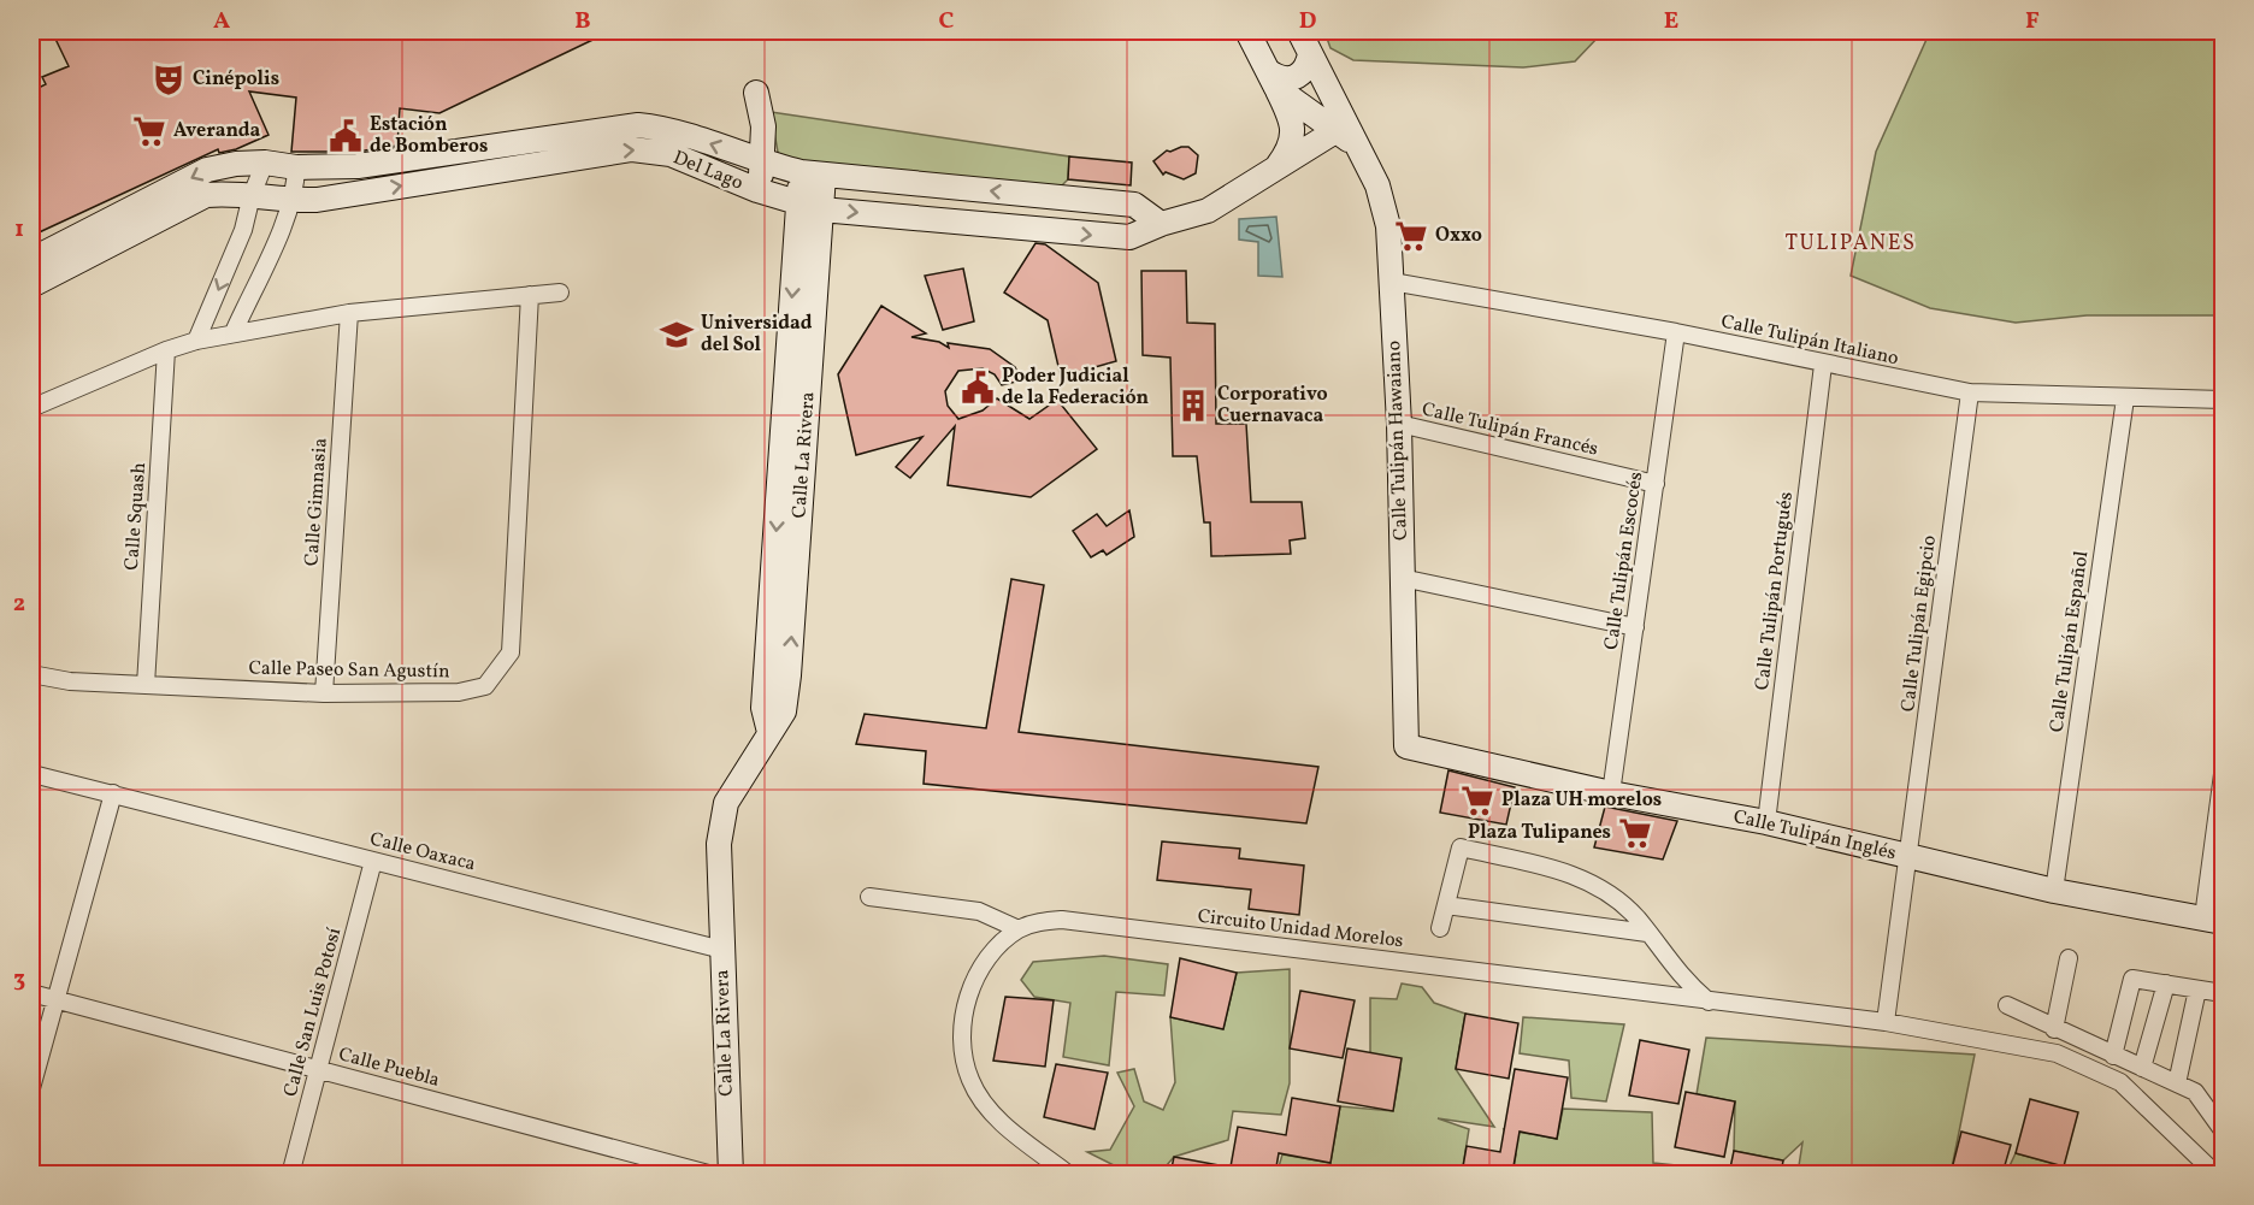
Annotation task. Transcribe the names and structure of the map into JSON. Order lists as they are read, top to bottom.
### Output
{
  "streets": {
    "street": [
      "Del Lago",
      "Calle Tulipán Italiano",
      "Calle Tulipán Francés",
      "Calle Tulipán Hawaiano",
      "Calle La Rivera",
      "Calle Gimnasia",
      "Calle Squash",
      "Calle Tulipán Escocés",
      "Calle Tulipán Portugués",
      "Calle Tulipán Egipcio",
      "Calle Tulipán Español",
      "Calle Paseo San Agustín",
      "Calle Tulipán Inglés",
      "Calle Oaxaca",
      "Circuito Unidad Morelos",
      "Calle San Luis Potosí",
      "Calle Puebla"
    ]
  },
  "crossings": [
    ["Del Lago", "Calle Tulipán Hawaiano"],
    ["Del Lago", "Calle La Rivera"],
    ["Calle Tulipán Italiano", "Calle Tulipán Hawaiano"],
    ["Calle Tulipán Italiano", "Calle Tulipán Escocés"],
    ["Calle Tulipán Italiano", "Calle Tulipán Portugués"],
    ["Calle Tulipán Italiano", "Calle Tulipán Egipcio"],
    ["Calle Tulipán Italiano", "Calle Tulipán Español"],
    ["Calle Tulipán Francés", "Calle Tulipán Hawaiano"],
    ["Calle Tulipán Francés", "Calle Tulipán Escocés"],
    ["Calle Tulipán Hawaiano", "Calle Tulipán Inglés"],
    ["Calle La Rivera", "Calle Oaxaca"],
    ["Calle Gimnasia", "Calle Paseo San Agustín"],
    ["Calle Squash", "Calle Paseo San Agustín"],
    ["Calle Tulipán Escocés", "Calle Tulipán Inglés"],
    ["Calle Tulipán Portugués", "Calle Tulipán Inglés"],
    ["Calle Tulipán Egipcio", "Calle Tulipán Inglés"],
    ["Calle Tulipán Español", "Calle Tulipán Inglés"],
    ["Calle Oaxaca", "Calle San Luis Potosí"],
    ["Calle San Luis Potosí", "Calle Puebla"]
  ],
  "districts": ["TULIPANES"],
  "places": {
    "theatre": ["Cinépolis"],
    "supermarket": [
      "Averanda",
      "Oxxo",
      "Plaza UH morelos",
      "Plaza Tulipanes"
    ],
    "public building": ["Estación de Bomberos", "Poder Judicial de la Federación"],
    "school or university": ["Universidad del Sol"],
    "building": ["Corporativo Cuernavaca"]
  },
  "grid": {
    "columns": [
      "A",
      "B",
      "C",
      "D",
      "E",
      "F"
    ],
    "rows": ["1", "2", "3"]
  }
}
